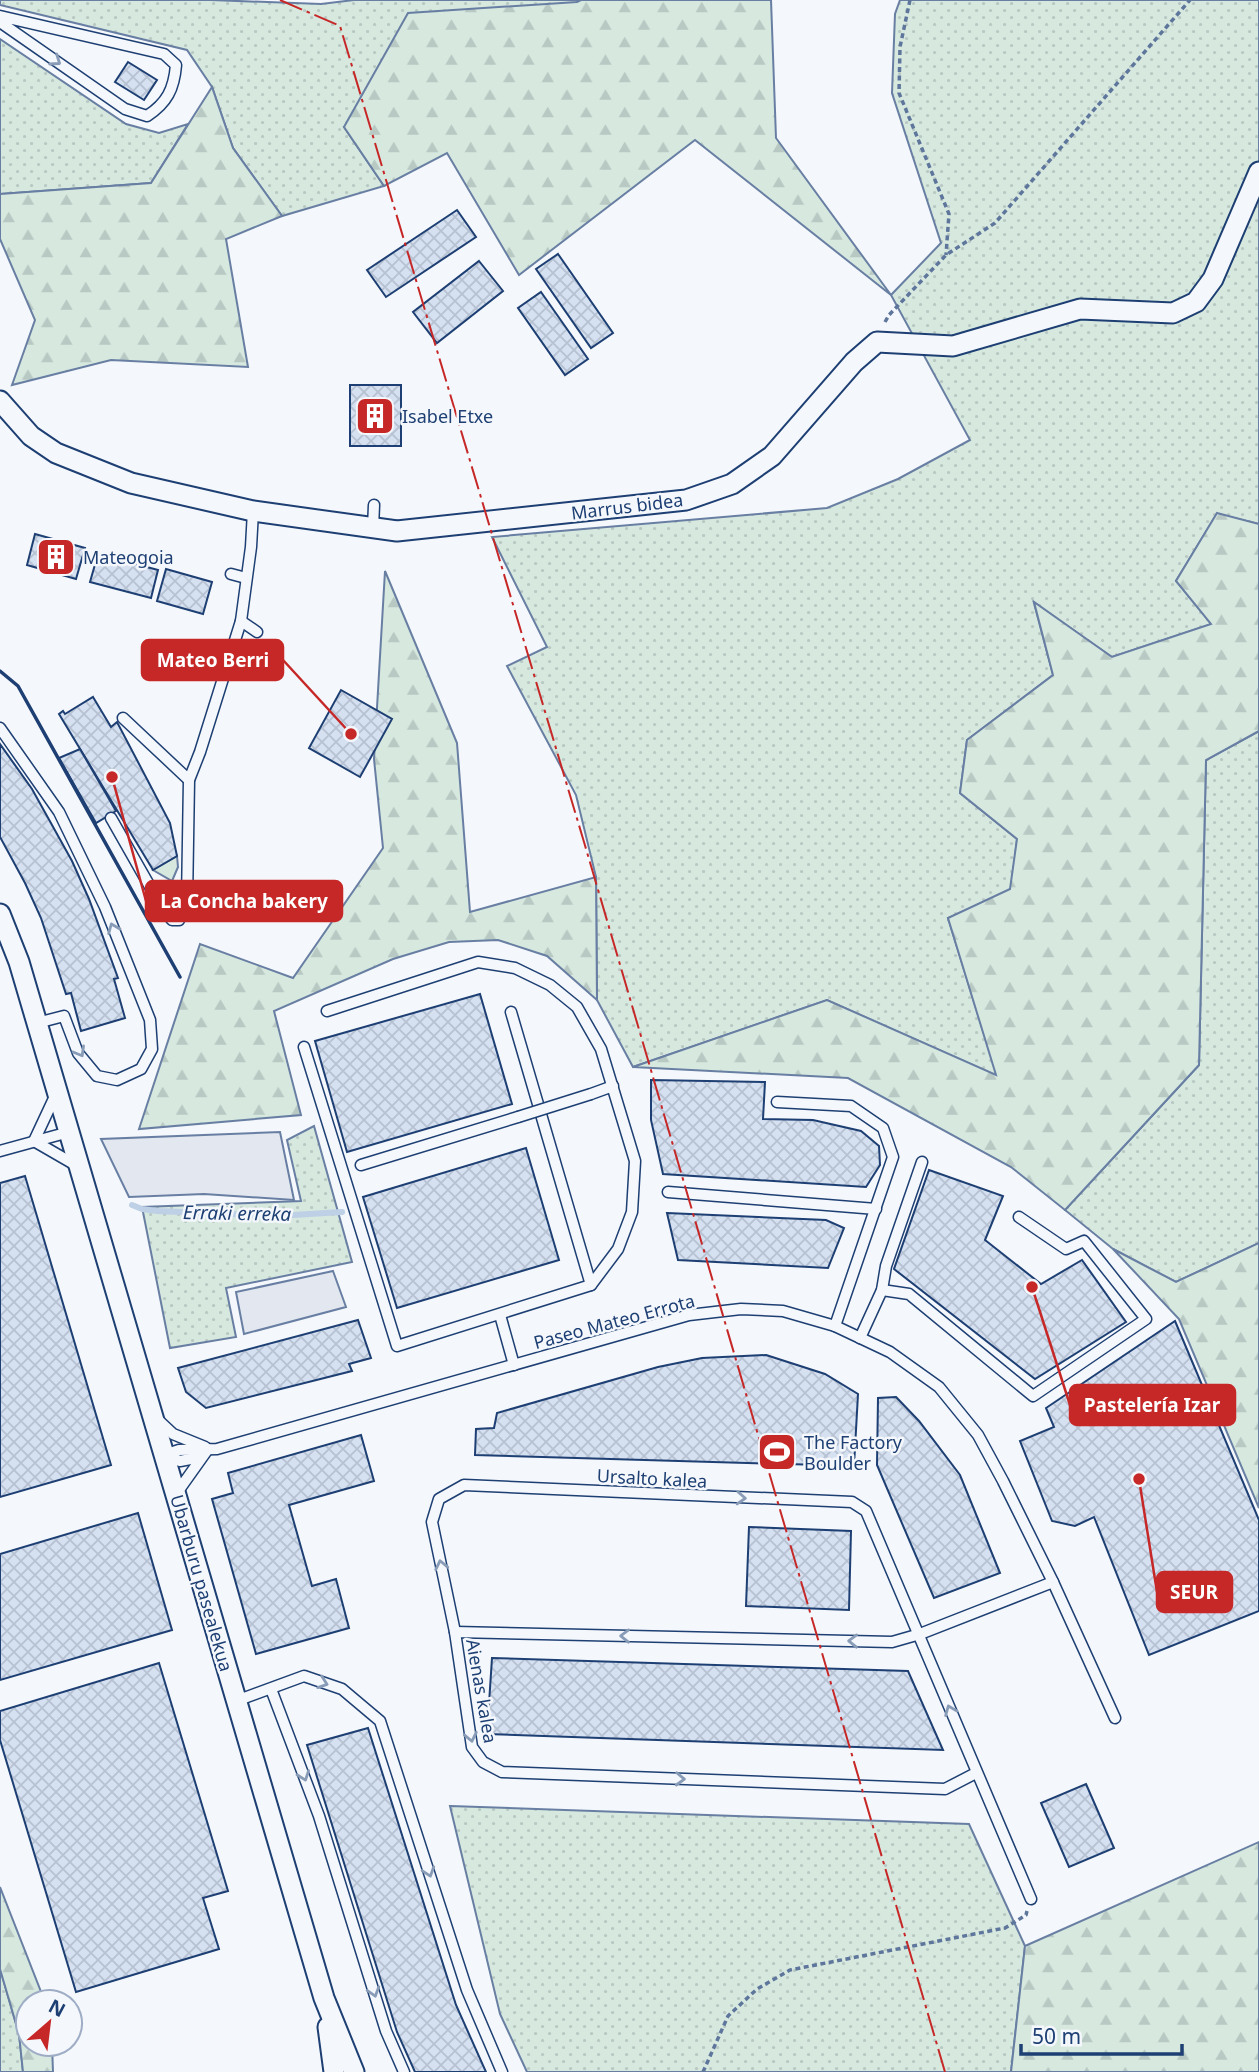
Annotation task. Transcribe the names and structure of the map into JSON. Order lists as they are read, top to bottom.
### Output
{
  "streets": {
    "street": ["Marrus bidea", "Ubarburu pasealekua"],
    "lane": ["Paseo Mateo Errota", "Ursalto kalea", "Aienas kalea"]
  },
  "crossings": [
    ["Paseo Mateo Errota", "Ubarburu pasealekua"],
    ["Ursalto kalea", "Aienas kalea"]
  ],
  "water": ["Erraki erreka"],
  "places": {
    "building": ["Isabel Etxe", "Mateogoia"],
    "other": [
      "Mateo Berri",
      "La Concha bakery",
      "Pastelería Izar",
      "SEUR"
    ],
    "sports": ["The Factory Boulder"]
  },
  "scale_bar": "50 m",
  "north": "top right"
}
